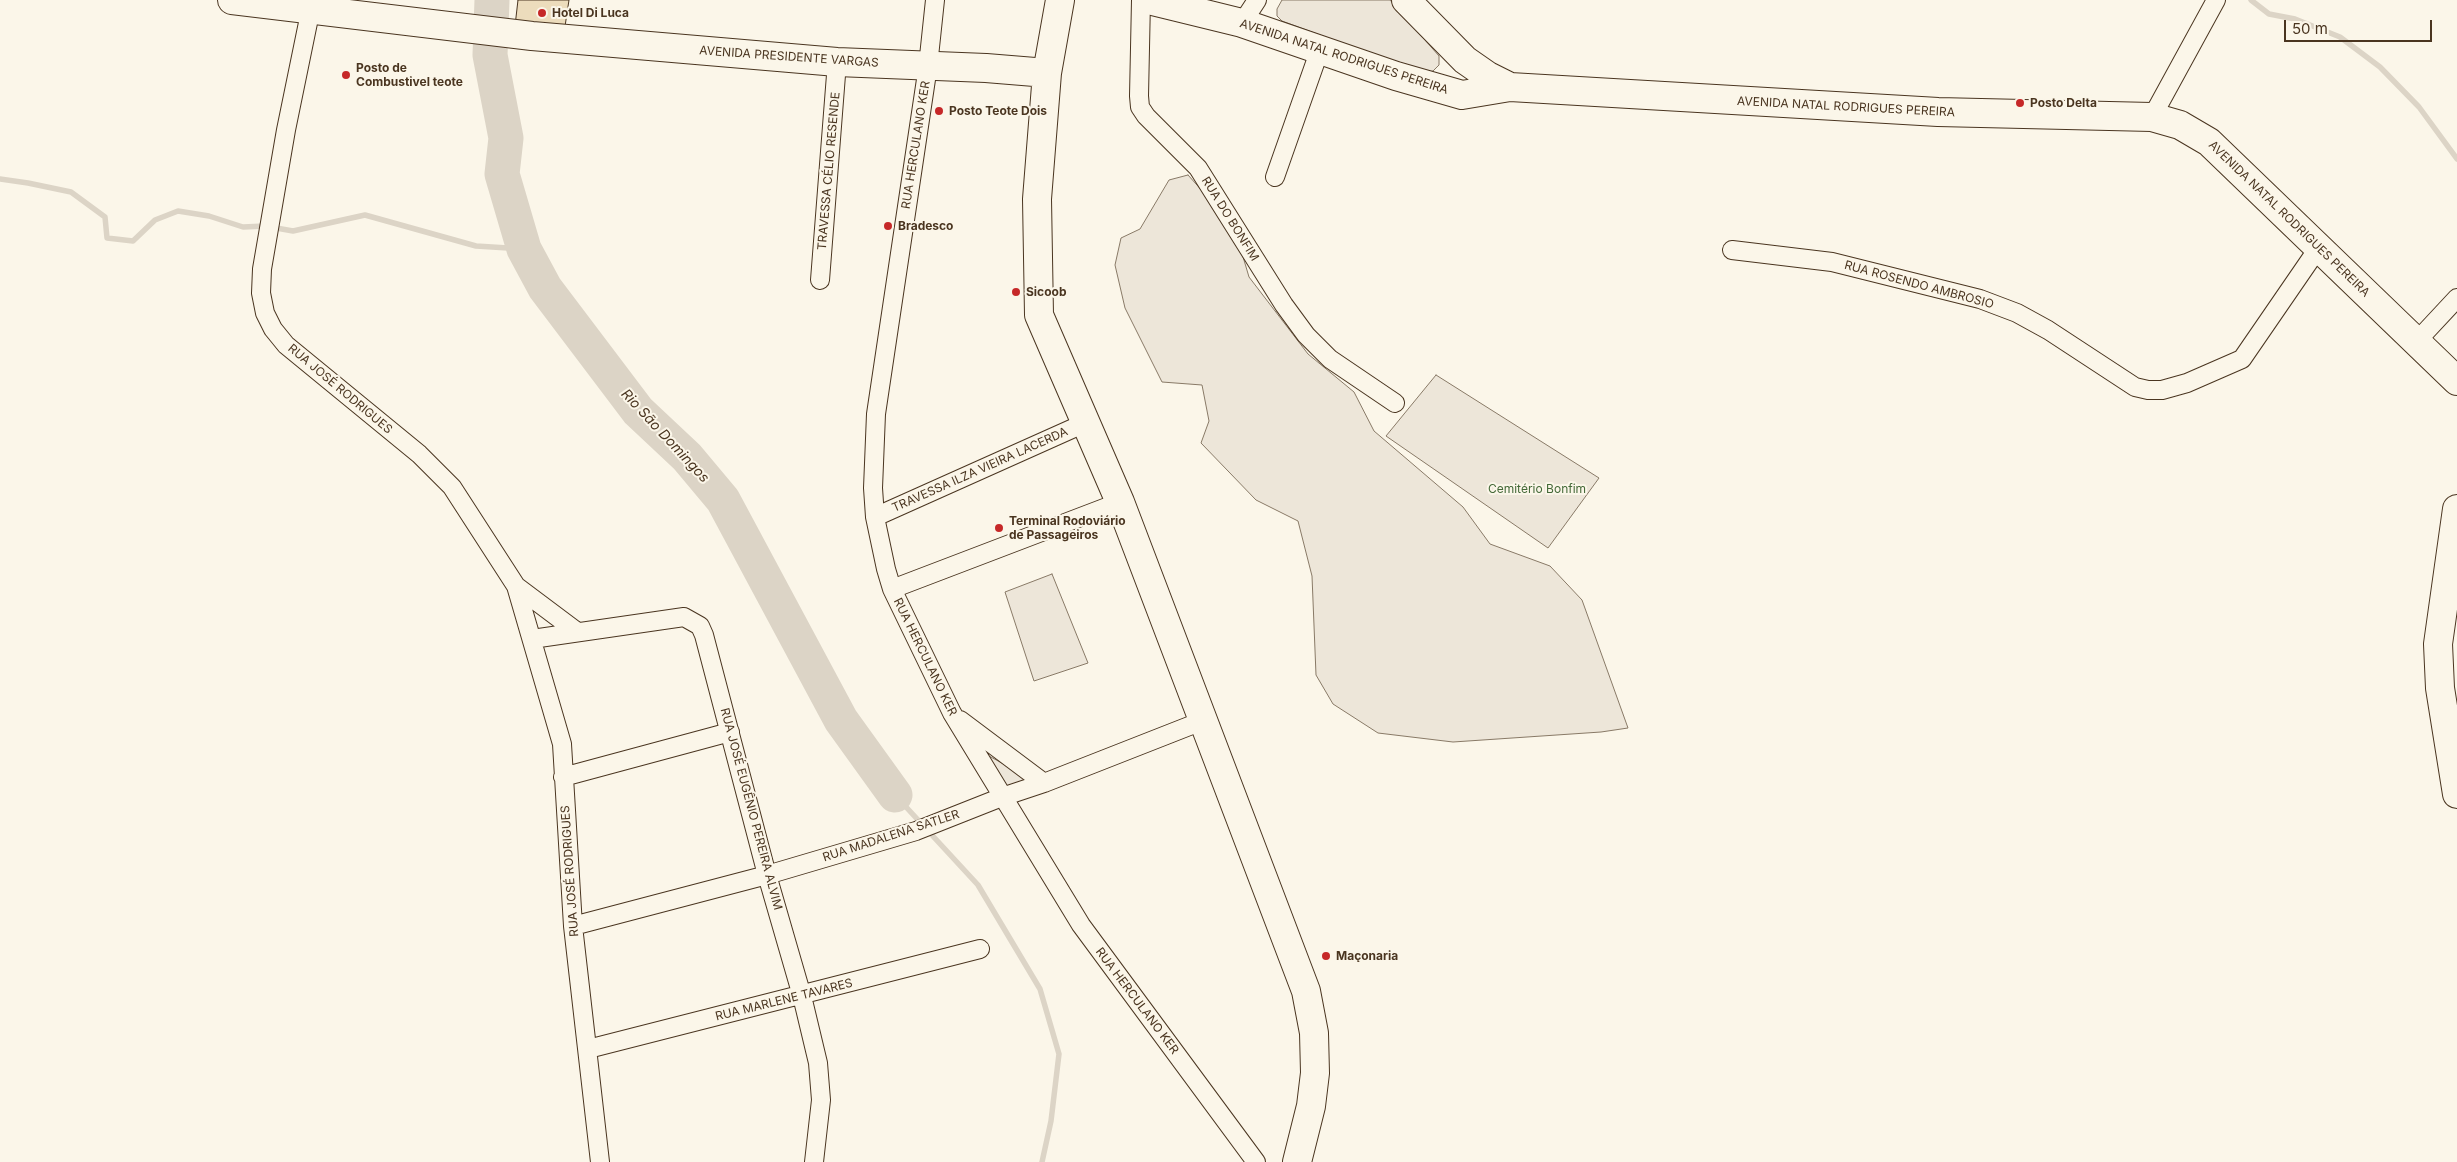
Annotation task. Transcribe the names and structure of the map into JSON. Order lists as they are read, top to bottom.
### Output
{
  "streets": {
    "main road": ["AVENIDA PRESIDENTE VARGAS", "AVENIDA NATAL RODRIGUES PEREIRA"],
    "street": [
      "RUA HERCULANO KER",
      "TRAVESSA CÉLIO RESENDE",
      "RUA DO BONFIM",
      "RUA ROSENDO AMBROSIO",
      "RUA JOSÉ RODRIGUES",
      "TRAVESSA ILZA VIEIRA LACERDA",
      "RUA JOSÉ EUGÊNIO PEREIRA ALVIM",
      "RUA MADALENA SATLER",
      "RUA MARLENE TAVARES"
    ]
  },
  "crossings": [
    ["AVENIDA PRESIDENTE VARGAS", "RUA HERCULANO KER"],
    ["AVENIDA PRESIDENTE VARGAS", "TRAVESSA CÉLIO RESENDE"],
    ["AVENIDA NATAL RODRIGUES PEREIRA", "RUA ROSENDO AMBROSIO"],
    ["RUA HERCULANO KER", "TRAVESSA ILZA VIEIRA LACERDA"],
    ["RUA HERCULANO KER", "RUA MADALENA SATLER"],
    ["RUA JOSÉ RODRIGUES", "RUA JOSÉ EUGÊNIO PEREIRA ALVIM"],
    ["RUA JOSÉ RODRIGUES", "RUA MADALENA SATLER"],
    ["RUA JOSÉ RODRIGUES", "RUA MARLENE TAVARES"],
    ["RUA JOSÉ EUGÊNIO PEREIRA ALVIM", "RUA MADALENA SATLER"],
    ["RUA JOSÉ EUGÊNIO PEREIRA ALVIM", "RUA MARLENE TAVARES"]
  ],
  "water": ["Rio São Domingos"],
  "parks": ["Cemitério Bonfim"],
  "places": [
    "Hotel Di Luca",
    "Posto de Combustivel teote",
    "Posto Delta",
    "Posto Teote Dois",
    "Bradesco",
    "Sicoob",
    "Terminal Rodoviário de Passageiros",
    "Maçonaria"
  ],
  "scale_bar": "50 m"
}
